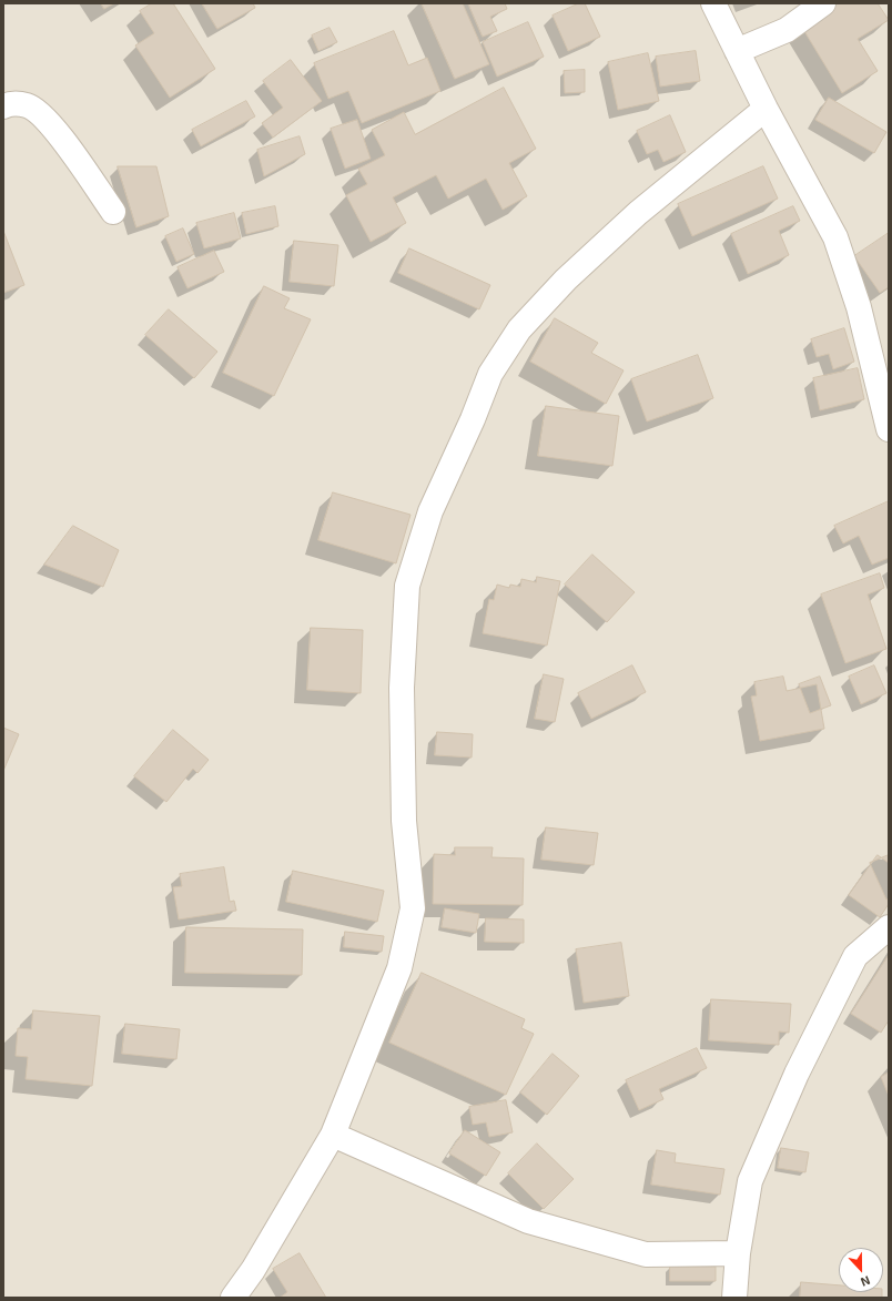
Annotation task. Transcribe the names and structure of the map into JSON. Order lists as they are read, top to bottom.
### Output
{
  "north": "bottom"
}
